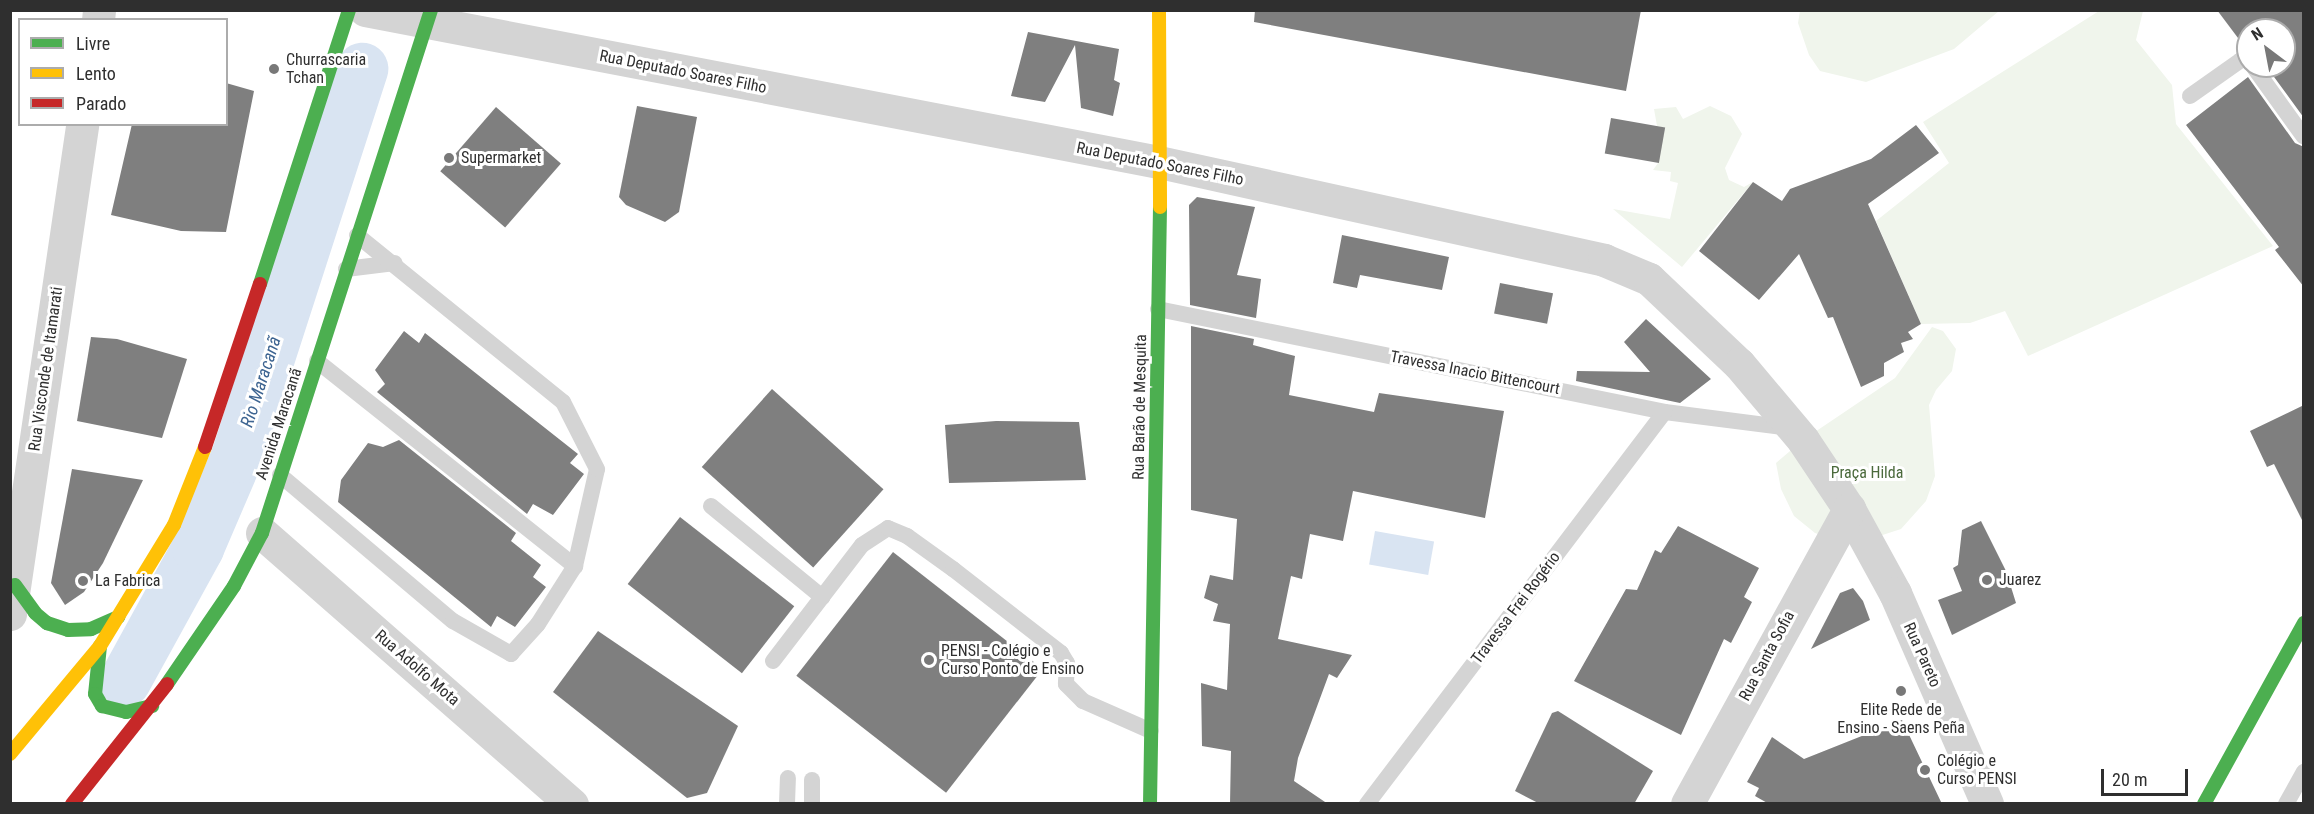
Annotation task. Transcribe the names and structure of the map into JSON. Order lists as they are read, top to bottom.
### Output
{
  "streets": {
    "main road": ["Rua Barão de Mesquita", "Avenida Maracanã"],
    "street": [
      "Rua Deputado Soares Filho",
      "Rua Visconde de Itamarati",
      "Rua Pareto",
      "Rua Santa Sofia",
      "Rua Adolfo Mota"
    ],
    "lane": ["Travessa Inacio Bittencourt", "Travessa Frei Rogério"]
  },
  "crossings": [
    ["Rua Deputado Soares Filho", "Travessa Inacio Bittencourt"],
    ["Rua Deputado Soares Filho", "Rua Barão de Mesquita"],
    ["Rua Deputado Soares Filho", "Avenida Maracanã"],
    ["Rua Deputado Soares Filho", "Rua Pareto"],
    ["Rua Deputado Soares Filho", "Rua Santa Sofia"],
    ["Travessa Inacio Bittencourt", "Rua Barão de Mesquita"],
    ["Travessa Inacio Bittencourt", "Travessa Frei Rogério"],
    ["Avenida Maracanã", "Rua Adolfo Mota"],
    ["Rua Pareto", "Rua Santa Sofia"]
  ],
  "water": ["Rio Maracanã"],
  "parks": ["Praça Hilda"],
  "places": [
    "Churrascaria Tchan",
    "Supermarket",
    "Juarez",
    "La Fabrica",
    "PENSI - Colégio e Curso Ponto de Ensino",
    "Elite Rede de Ensino - Saens Peña",
    "Colégio e Curso PENSI"
  ],
  "legend": ["Livre", "Lento", "Parado"],
  "scale_bar": "20 m",
  "north": "top left"
}
